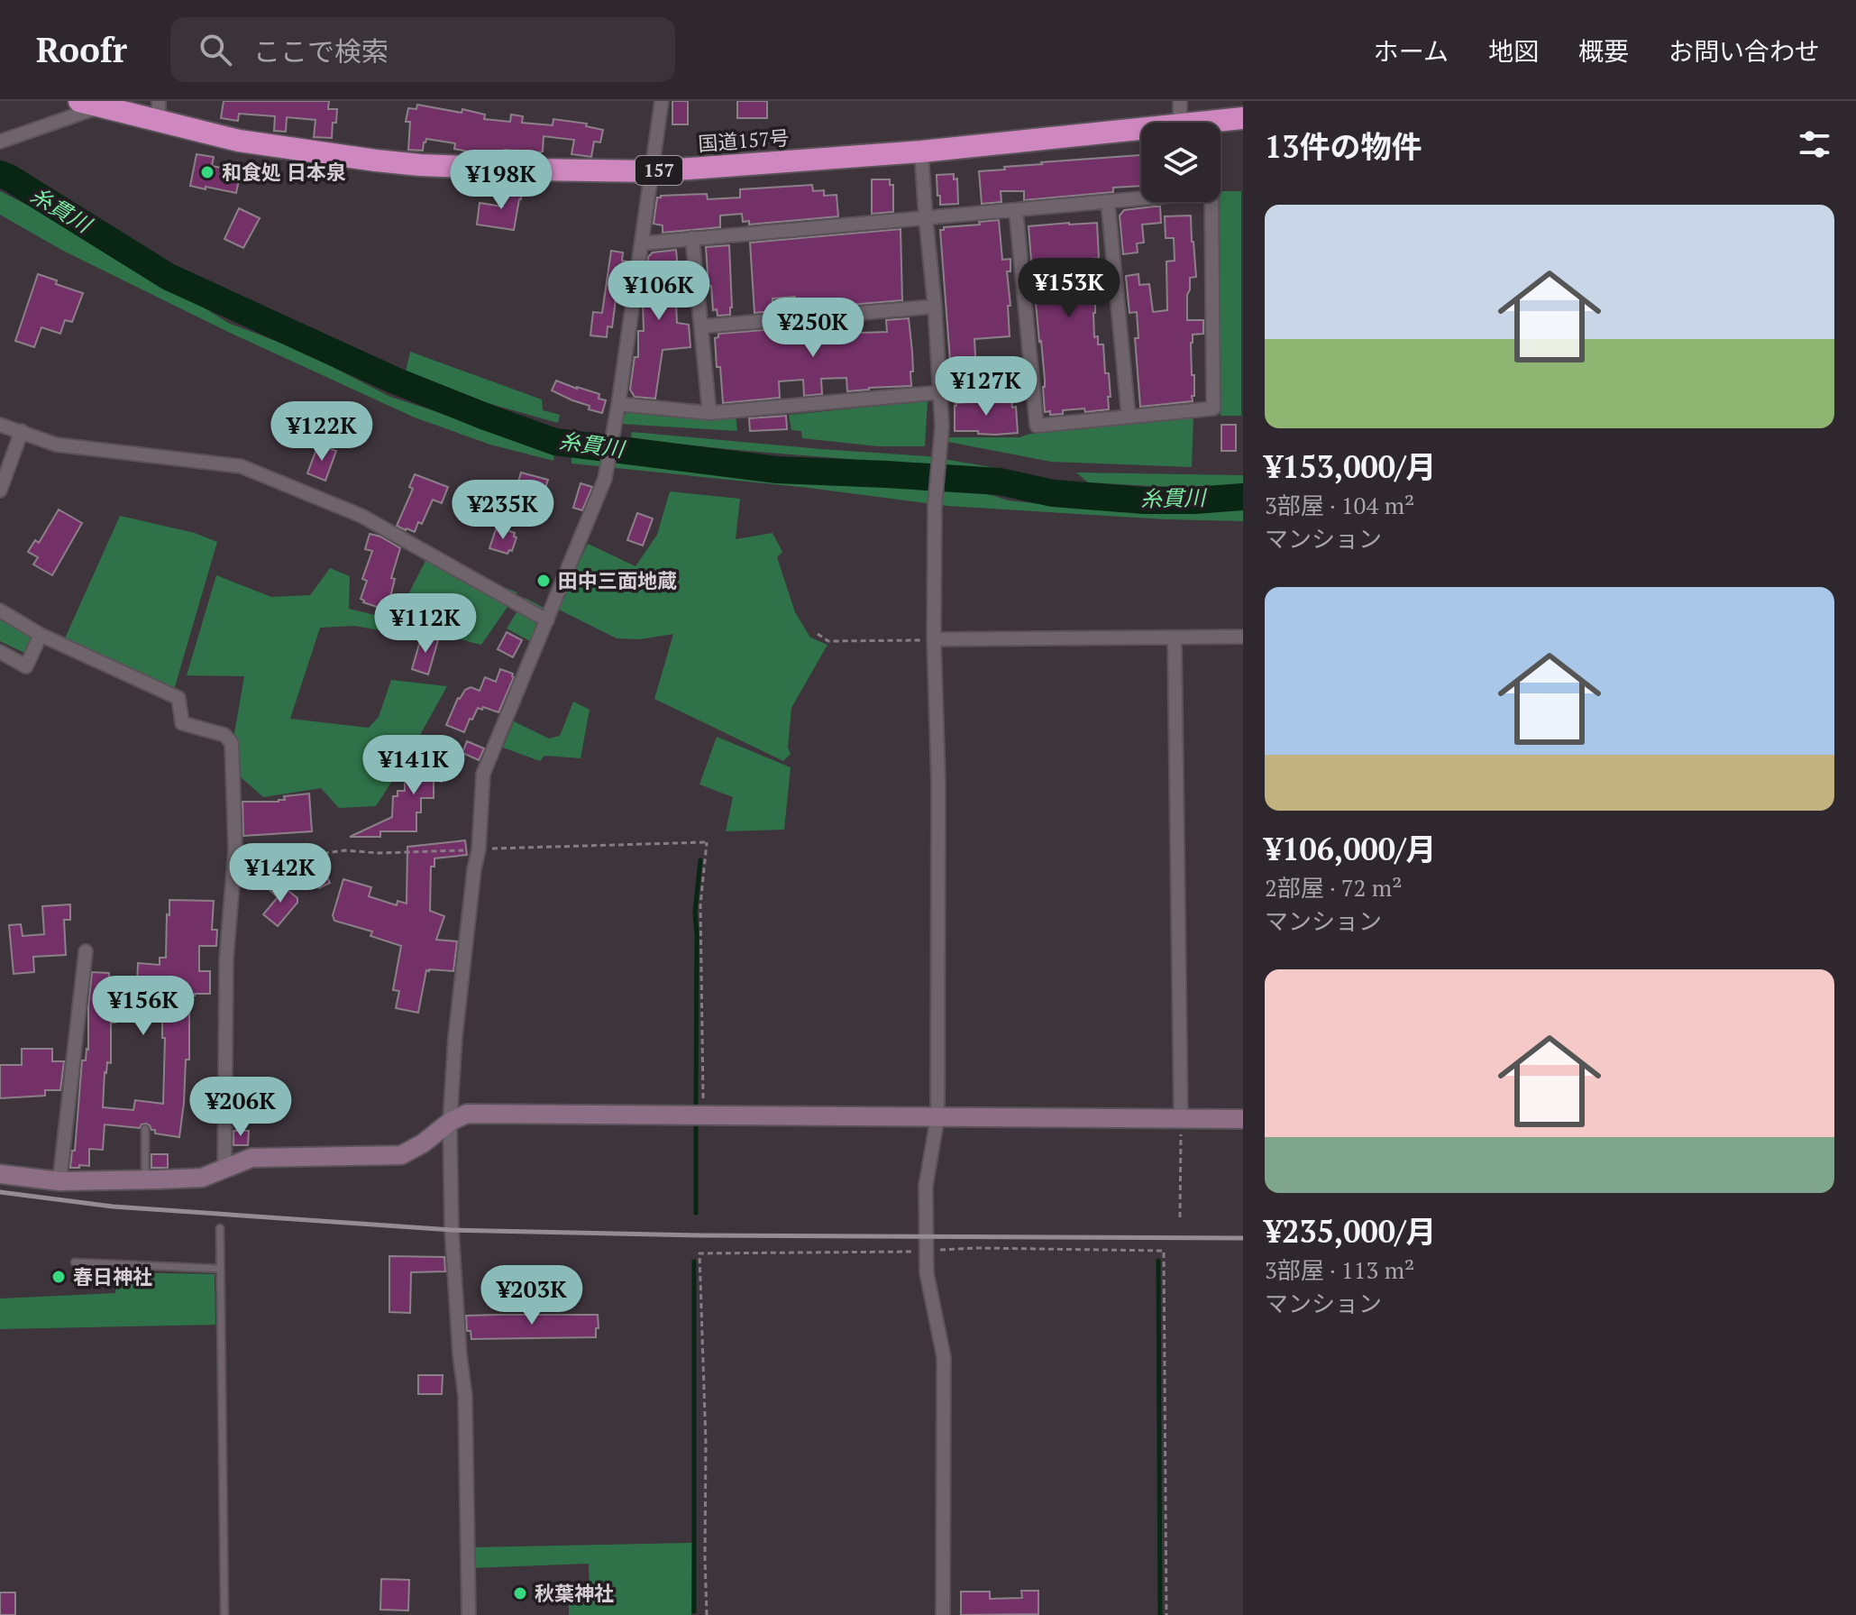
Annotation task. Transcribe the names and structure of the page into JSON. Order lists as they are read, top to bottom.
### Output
{
  "streets": {
    "highway": ["国道157号", "157"]
  },
  "water": ["糸貫川"],
  "places": [
    "和食処 日本泉",
    "田中三面地蔵",
    "春日神社",
    "秋葉神社"
  ],
  "page": {
    "header": "Roofr",
    "search": "ここで検索",
    "nav": [
      "ホーム",
      "地図",
      "概要",
      "お問い合わせ"
    ],
    "heading": "13件の物件",
    "price": [
      "¥198K",
      "¥153K",
      "¥106K",
      "¥250K",
      "¥127K",
      "¥122K",
      "¥235K",
      "¥112K",
      "¥141K",
      "¥142K",
      "¥156K",
      "¥206K",
      "¥203K"
    ],
    "list": [
      {
        "name": "¥153,000/月",
        "note": "3部屋 · 104 m² · マンション"
      },
      {
        "name": "¥106,000/月",
        "note": "2部屋 · 72 m² · マンション"
      },
      {
        "name": "¥235,000/月",
        "note": "3部屋 · 113 m² · マンション"
      }
    ]
  }
}
